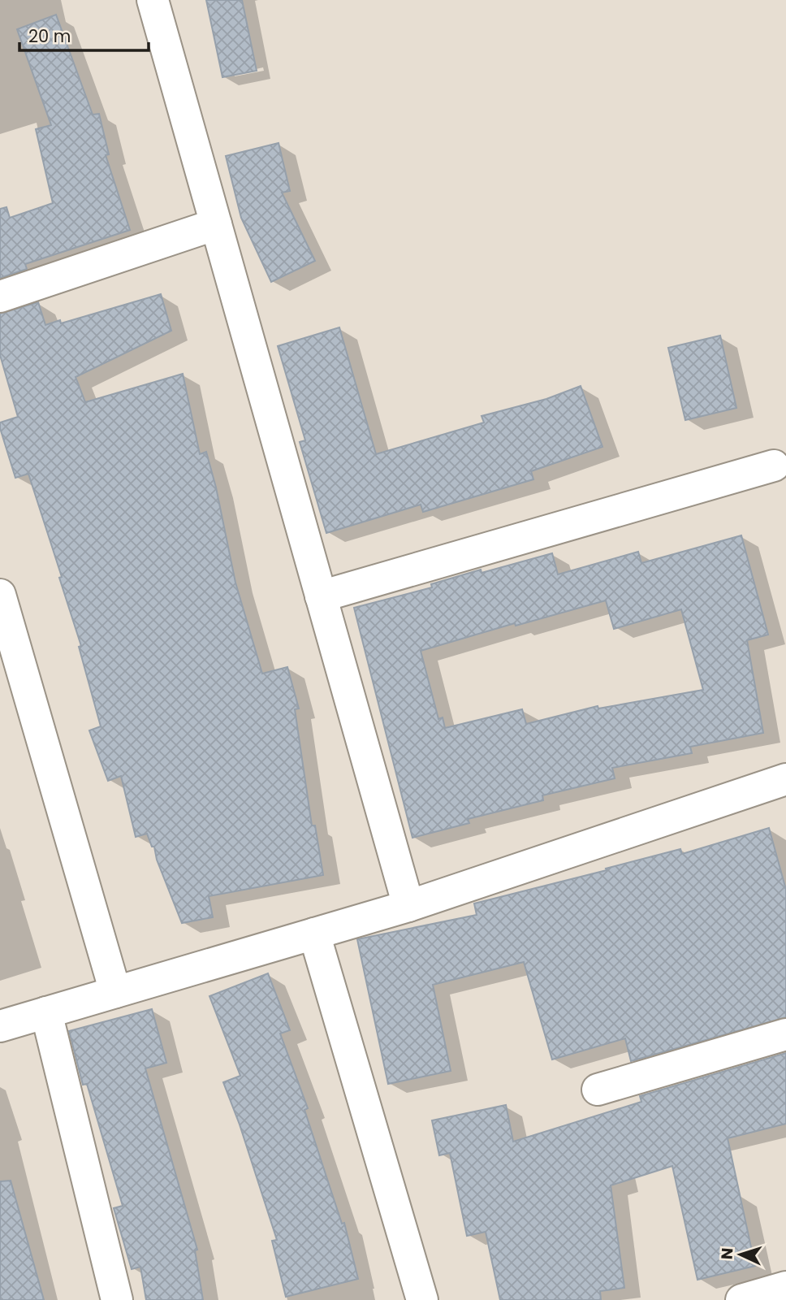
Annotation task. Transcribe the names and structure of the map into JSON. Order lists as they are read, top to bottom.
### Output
{
  "scale_bar": "20 m",
  "north": "left"
}
